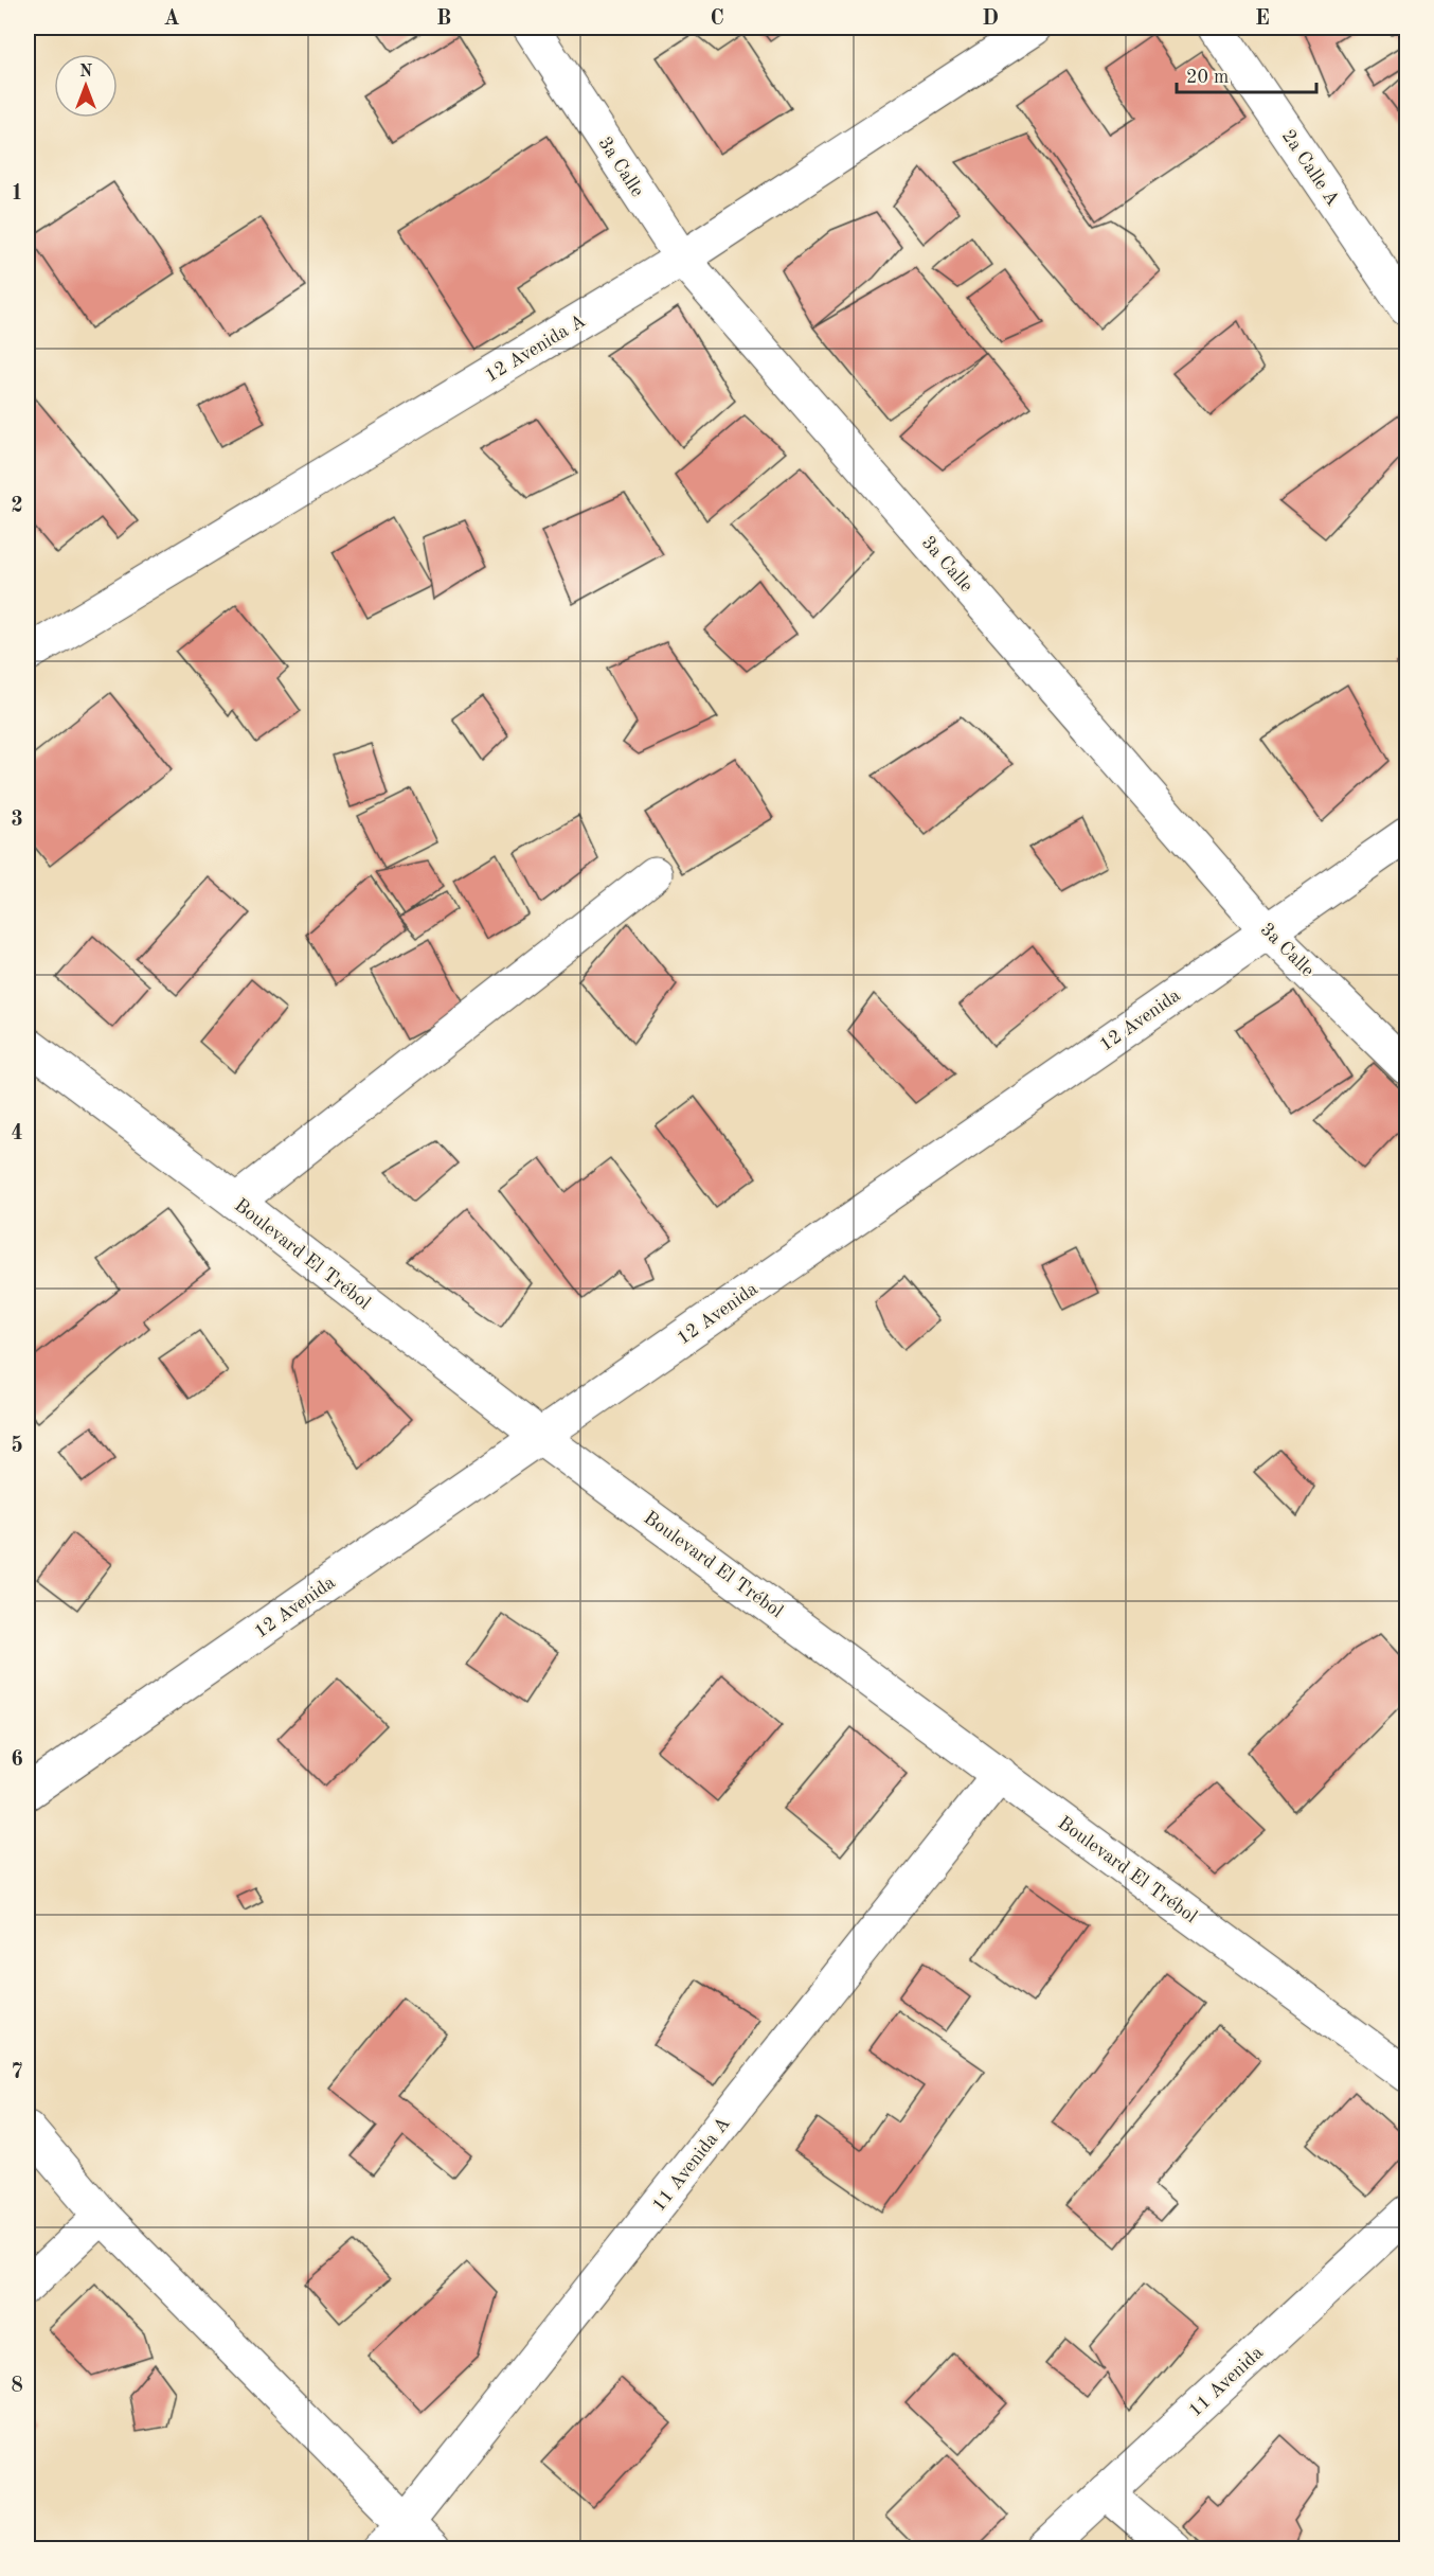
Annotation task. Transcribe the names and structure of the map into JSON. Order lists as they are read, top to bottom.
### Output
{
  "streets": {
    "street": [
      "3a Calle",
      "2a Calle A",
      "12 Avenida A",
      "12 Avenida",
      "Boulevard El Trébol",
      "11 Avenida A",
      "11 Avenida"
    ]
  },
  "crossings": [
    ["3a Calle", "12 Avenida A"],
    ["3a Calle", "12 Avenida"],
    ["12 Avenida", "Boulevard El Trébol"],
    ["Boulevard El Trébol", "11 Avenida A"]
  ],
  "scale_bar": "20 m",
  "north": "top",
  "grid": {
    "columns": [
      "A",
      "B",
      "C",
      "D",
      "E"
    ],
    "rows": [
      "1",
      "2",
      "3",
      "4",
      "5",
      "6",
      "7",
      "8"
    ]
  }
}
